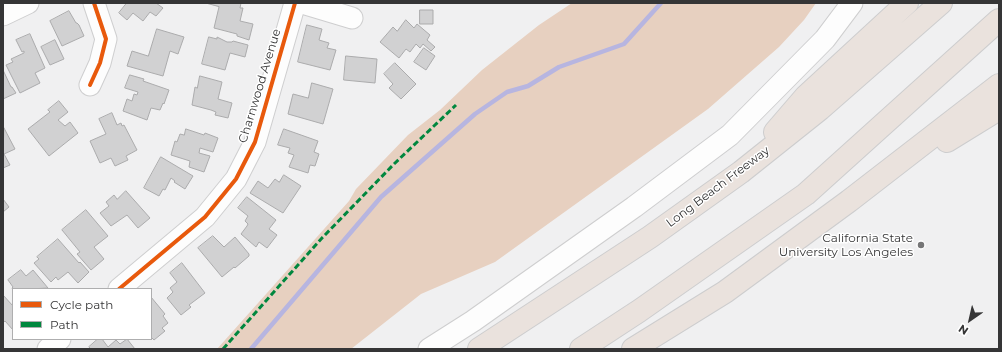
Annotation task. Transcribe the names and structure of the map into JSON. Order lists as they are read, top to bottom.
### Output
{
  "streets": {
    "highway": ["Long Beach Freeway"],
    "street": ["Charnwood Avenue"]
  },
  "places": ["California State University Los Angeles"],
  "legend": ["Cycle path", "Path"],
  "north": "bottom left"
}
